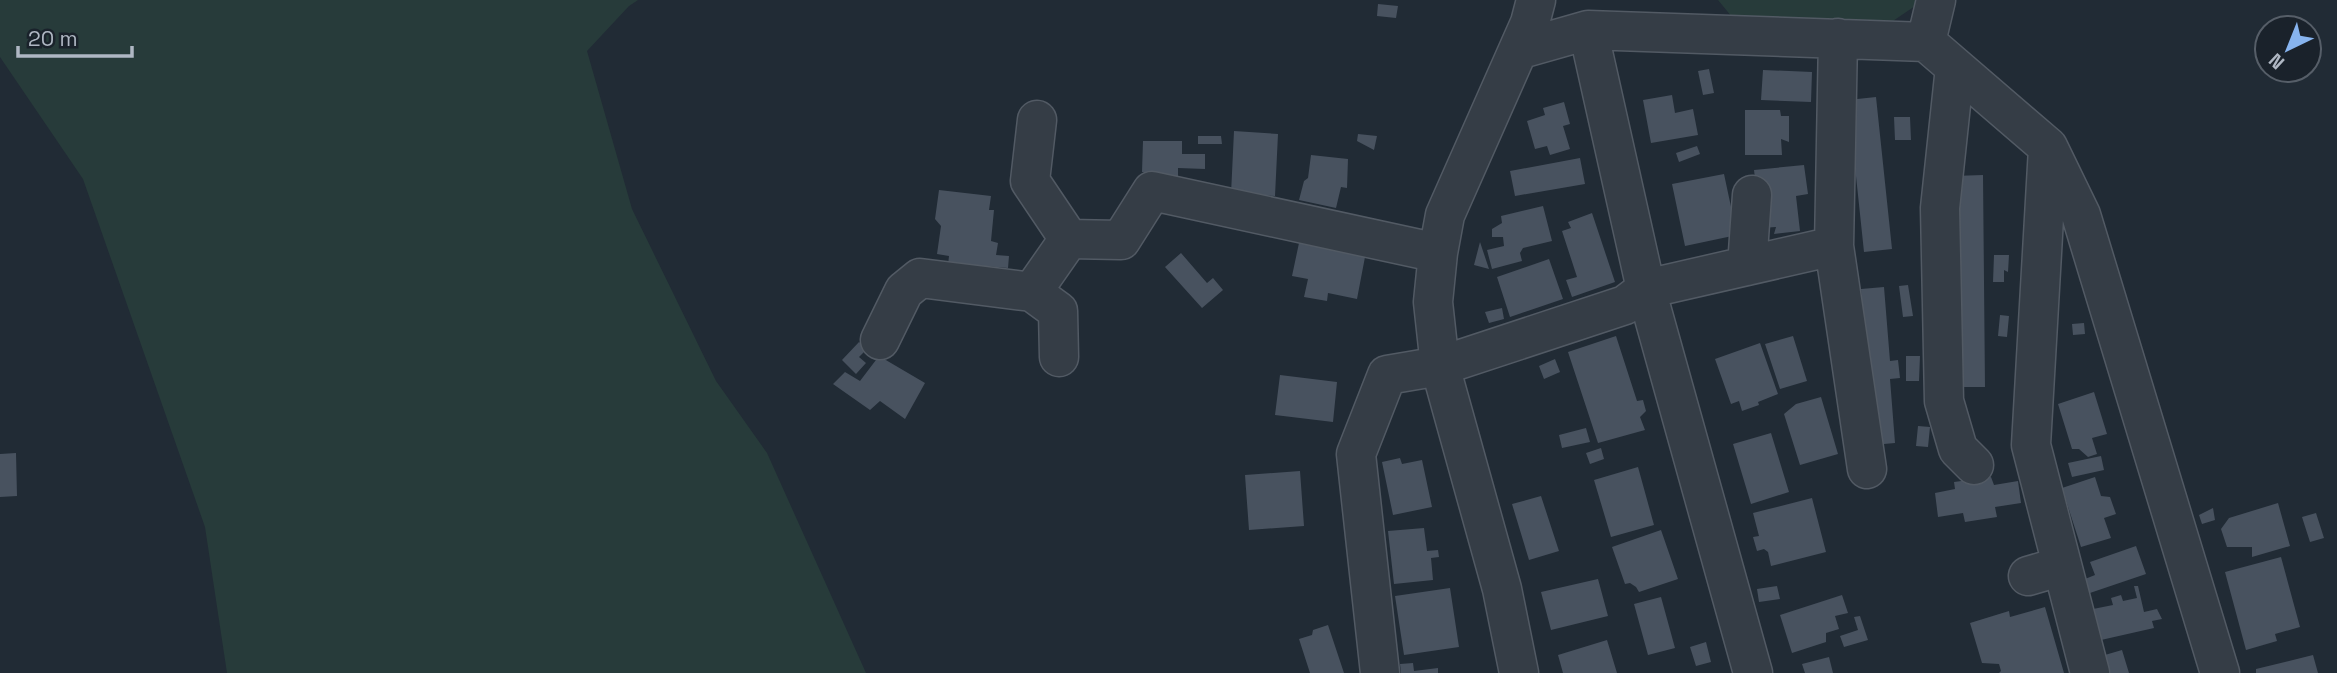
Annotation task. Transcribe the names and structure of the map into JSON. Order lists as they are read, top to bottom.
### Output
{
  "scale_bar": "20 m",
  "north": "bottom left"
}
